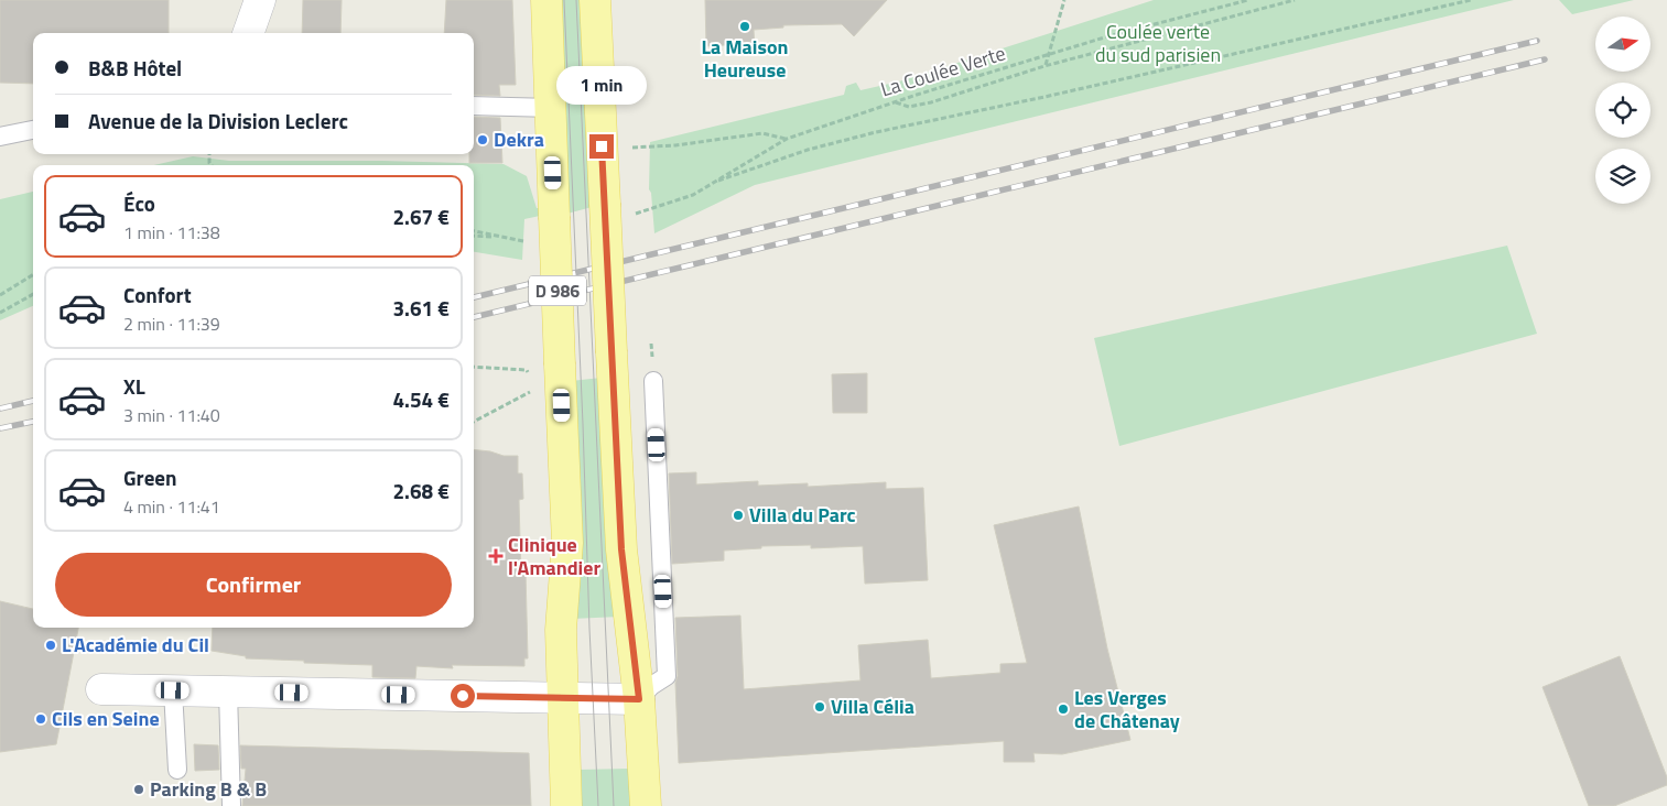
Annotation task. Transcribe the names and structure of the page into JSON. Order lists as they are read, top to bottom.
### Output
{
  "streets": {
    "main road": ["D 986"],
    "path": ["La Coulée Verte"]
  },
  "parks": ["Coulée verte du sud parisien"],
  "places": {
    "other": [
      "La Maison Heureuse",
      "Dekra",
      "Villa du Parc",
      "L'Académie du Cil",
      "Villa Célia",
      "Les Verges de Châtenay",
      "Cils en Seine",
      "Parking B & B"
    ],
    "health": ["Clinique l'Amandier"]
  },
  "north": "right",
  "page": {
    "banner": ["B&B Hôtel", "Avenue de la Division Leclerc"],
    "bubble": "1 min",
    "list": [
      {
        "name": "Éco",
        "note": "1 min · 11:38",
        "value": "2.67 €"
      },
      {
        "name": "Confort",
        "note": "2 min · 11:39",
        "value": "3.61 €"
      },
      {
        "name": "XL",
        "note": "3 min · 11:40",
        "value": "4.54 €"
      },
      {
        "name": "Green",
        "note": "4 min · 11:41",
        "value": "2.68 €"
      }
    ],
    "buttons": "Confirmer"
  }
}
